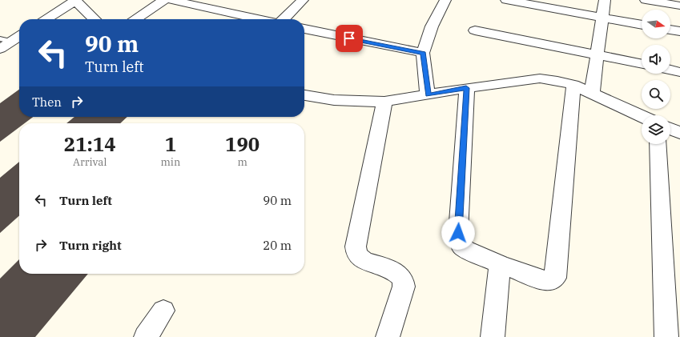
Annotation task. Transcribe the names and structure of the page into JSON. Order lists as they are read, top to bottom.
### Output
{
  "north": "right",
  "page": {
    "turn": ["90 m", "Turn left"],
    "then": "Then",
    "eta": [
      "21:14",
      "Arrival",
      "1",
      "min",
      "190",
      "m"
    ],
    "list": [
      {
        "name": "Turn left",
        "value": "90 m"
      },
      {
        "name": "Turn right",
        "value": "20 m"
      }
    ]
  }
}
